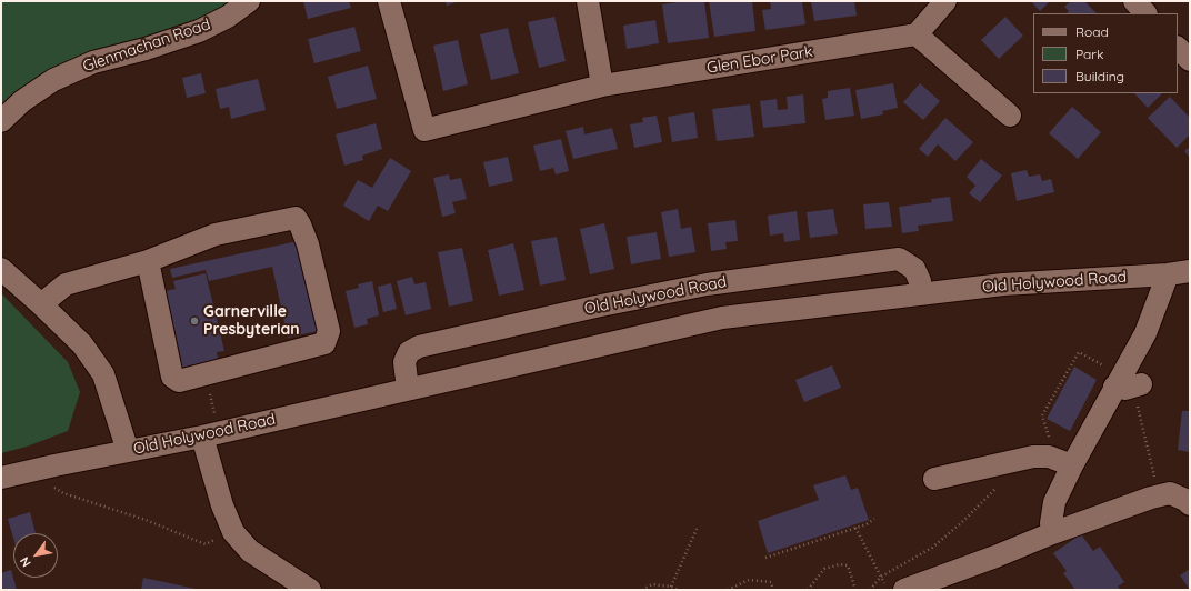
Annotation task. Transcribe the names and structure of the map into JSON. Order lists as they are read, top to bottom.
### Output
{
  "streets": {
    "street": ["Glenmachan Road", "Glen Ebor Park", "Old Holywood Road"]
  },
  "places": ["Garnerville Presbyterian"],
  "legend": ["Road", "Park", "Building"],
  "north": "bottom left"
}
